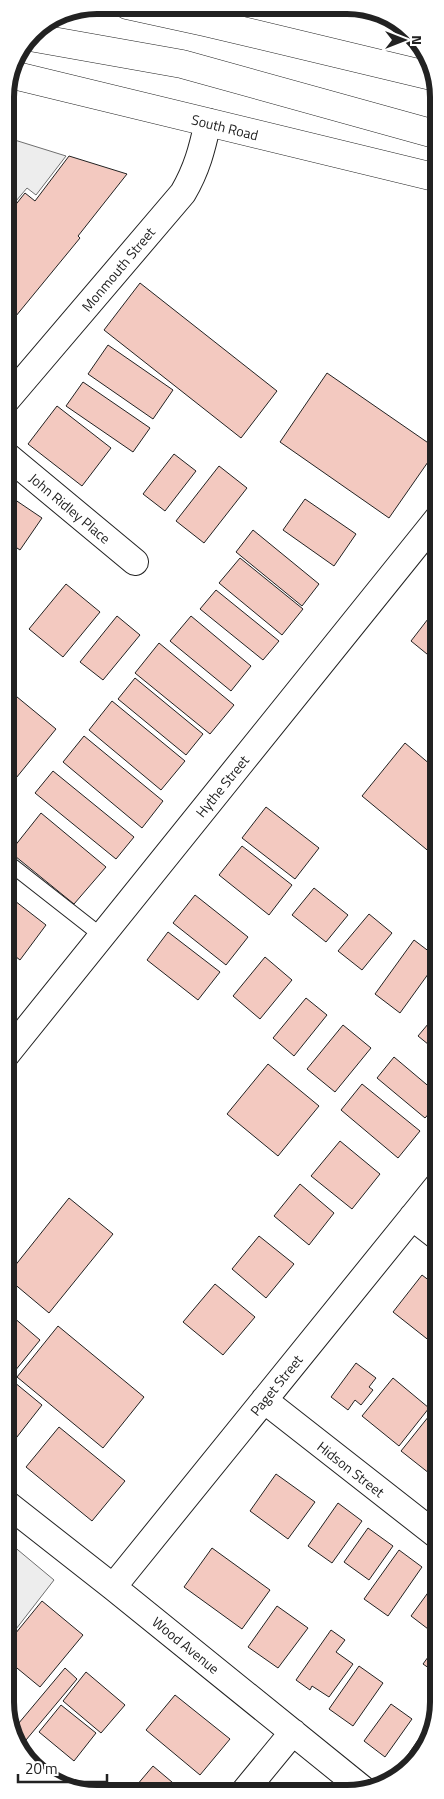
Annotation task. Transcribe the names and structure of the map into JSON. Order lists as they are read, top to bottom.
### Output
{
  "streets": {
    "main road": ["South Road"],
    "street": [
      "Monmouth Street",
      "John Ridley Place",
      "Hythe Street",
      "Paget Street",
      "Hidson Street",
      "Wood Avenue"
    ]
  },
  "crossings": [
    ["South Road", "Monmouth Street"],
    ["Paget Street", "Hidson Street"],
    ["Paget Street", "Wood Avenue"]
  ],
  "scale_bar": "20 m",
  "north": "right"
}
